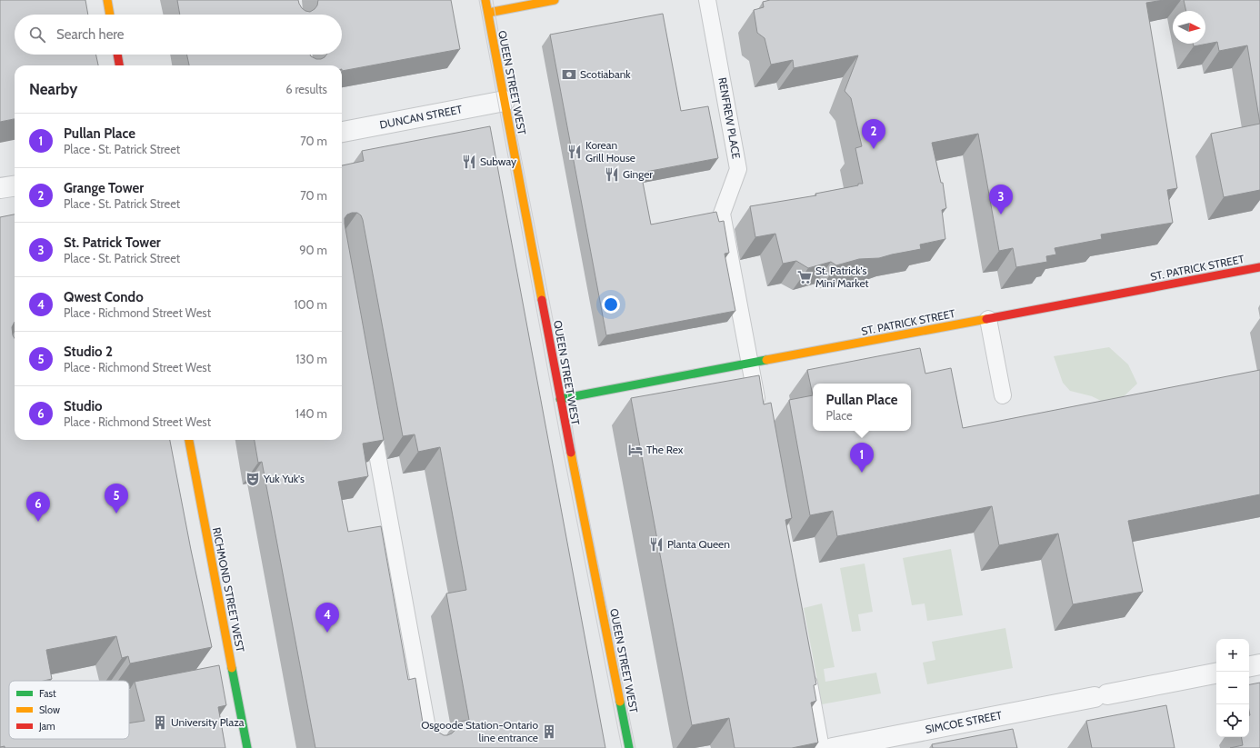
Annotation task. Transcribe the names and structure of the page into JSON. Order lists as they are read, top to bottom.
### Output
{
  "streets": {
    "main road": ["QUEEN STREET WEST", "ST. PATRICK STREET", "RICHMOND STREET WEST"],
    "street": ["DUNCAN STREET", "SIMCOE STREET"],
    "lane": ["RENFREW PLACE"]
  },
  "crossings": [
    ["QUEEN STREET WEST", "DUNCAN STREET"],
    ["QUEEN STREET WEST", "ST. PATRICK STREET"],
    ["RENFREW PLACE", "ST. PATRICK STREET"]
  ],
  "places": {
    "bank": ["Scotiabank"],
    "restaurant": [
      "Korean Grill House",
      "Subway",
      "Ginger",
      "Planta Queen"
    ],
    "supermarket": ["St. Patrick's Mini Market"],
    "hotel": ["The Rex"],
    "theatre": ["Yuk Yuk's"],
    "building": ["University Plaza", "Osgoode Station-Ontario line entrance"]
  },
  "legend": ["Fast", "Slow", "Jam"],
  "north": "right",
  "page": {
    "search": "Search here",
    "heading": ["Nearby", "6 results"],
    "list": [
      {
        "mark": "1",
        "name": "Pullan Place",
        "note": "Place · St. Patrick Street",
        "value": "70 m"
      },
      {
        "mark": "2",
        "name": "Grange Tower",
        "note": "Place · St. Patrick Street",
        "value": "70 m"
      },
      {
        "mark": "3",
        "name": "St. Patrick Tower",
        "note": "Place · St. Patrick Street",
        "value": "90 m"
      },
      {
        "mark": "4",
        "name": "Qwest Condo",
        "note": "Place · Richmond Street West",
        "value": "100 m"
      },
      {
        "mark": "5",
        "name": "Studio 2",
        "note": "Place · Richmond Street West",
        "value": "130 m"
      },
      {
        "mark": "6",
        "name": "Studio",
        "note": "Place · Richmond Street West",
        "value": "140 m"
      }
    ],
    "pins": [
      "2",
      "3",
      "1",
      "5",
      "6",
      "4"
    ],
    "popup": ["Pullan Place", "Place"],
    "map_buttons": ["+", "−"]
  }
}
